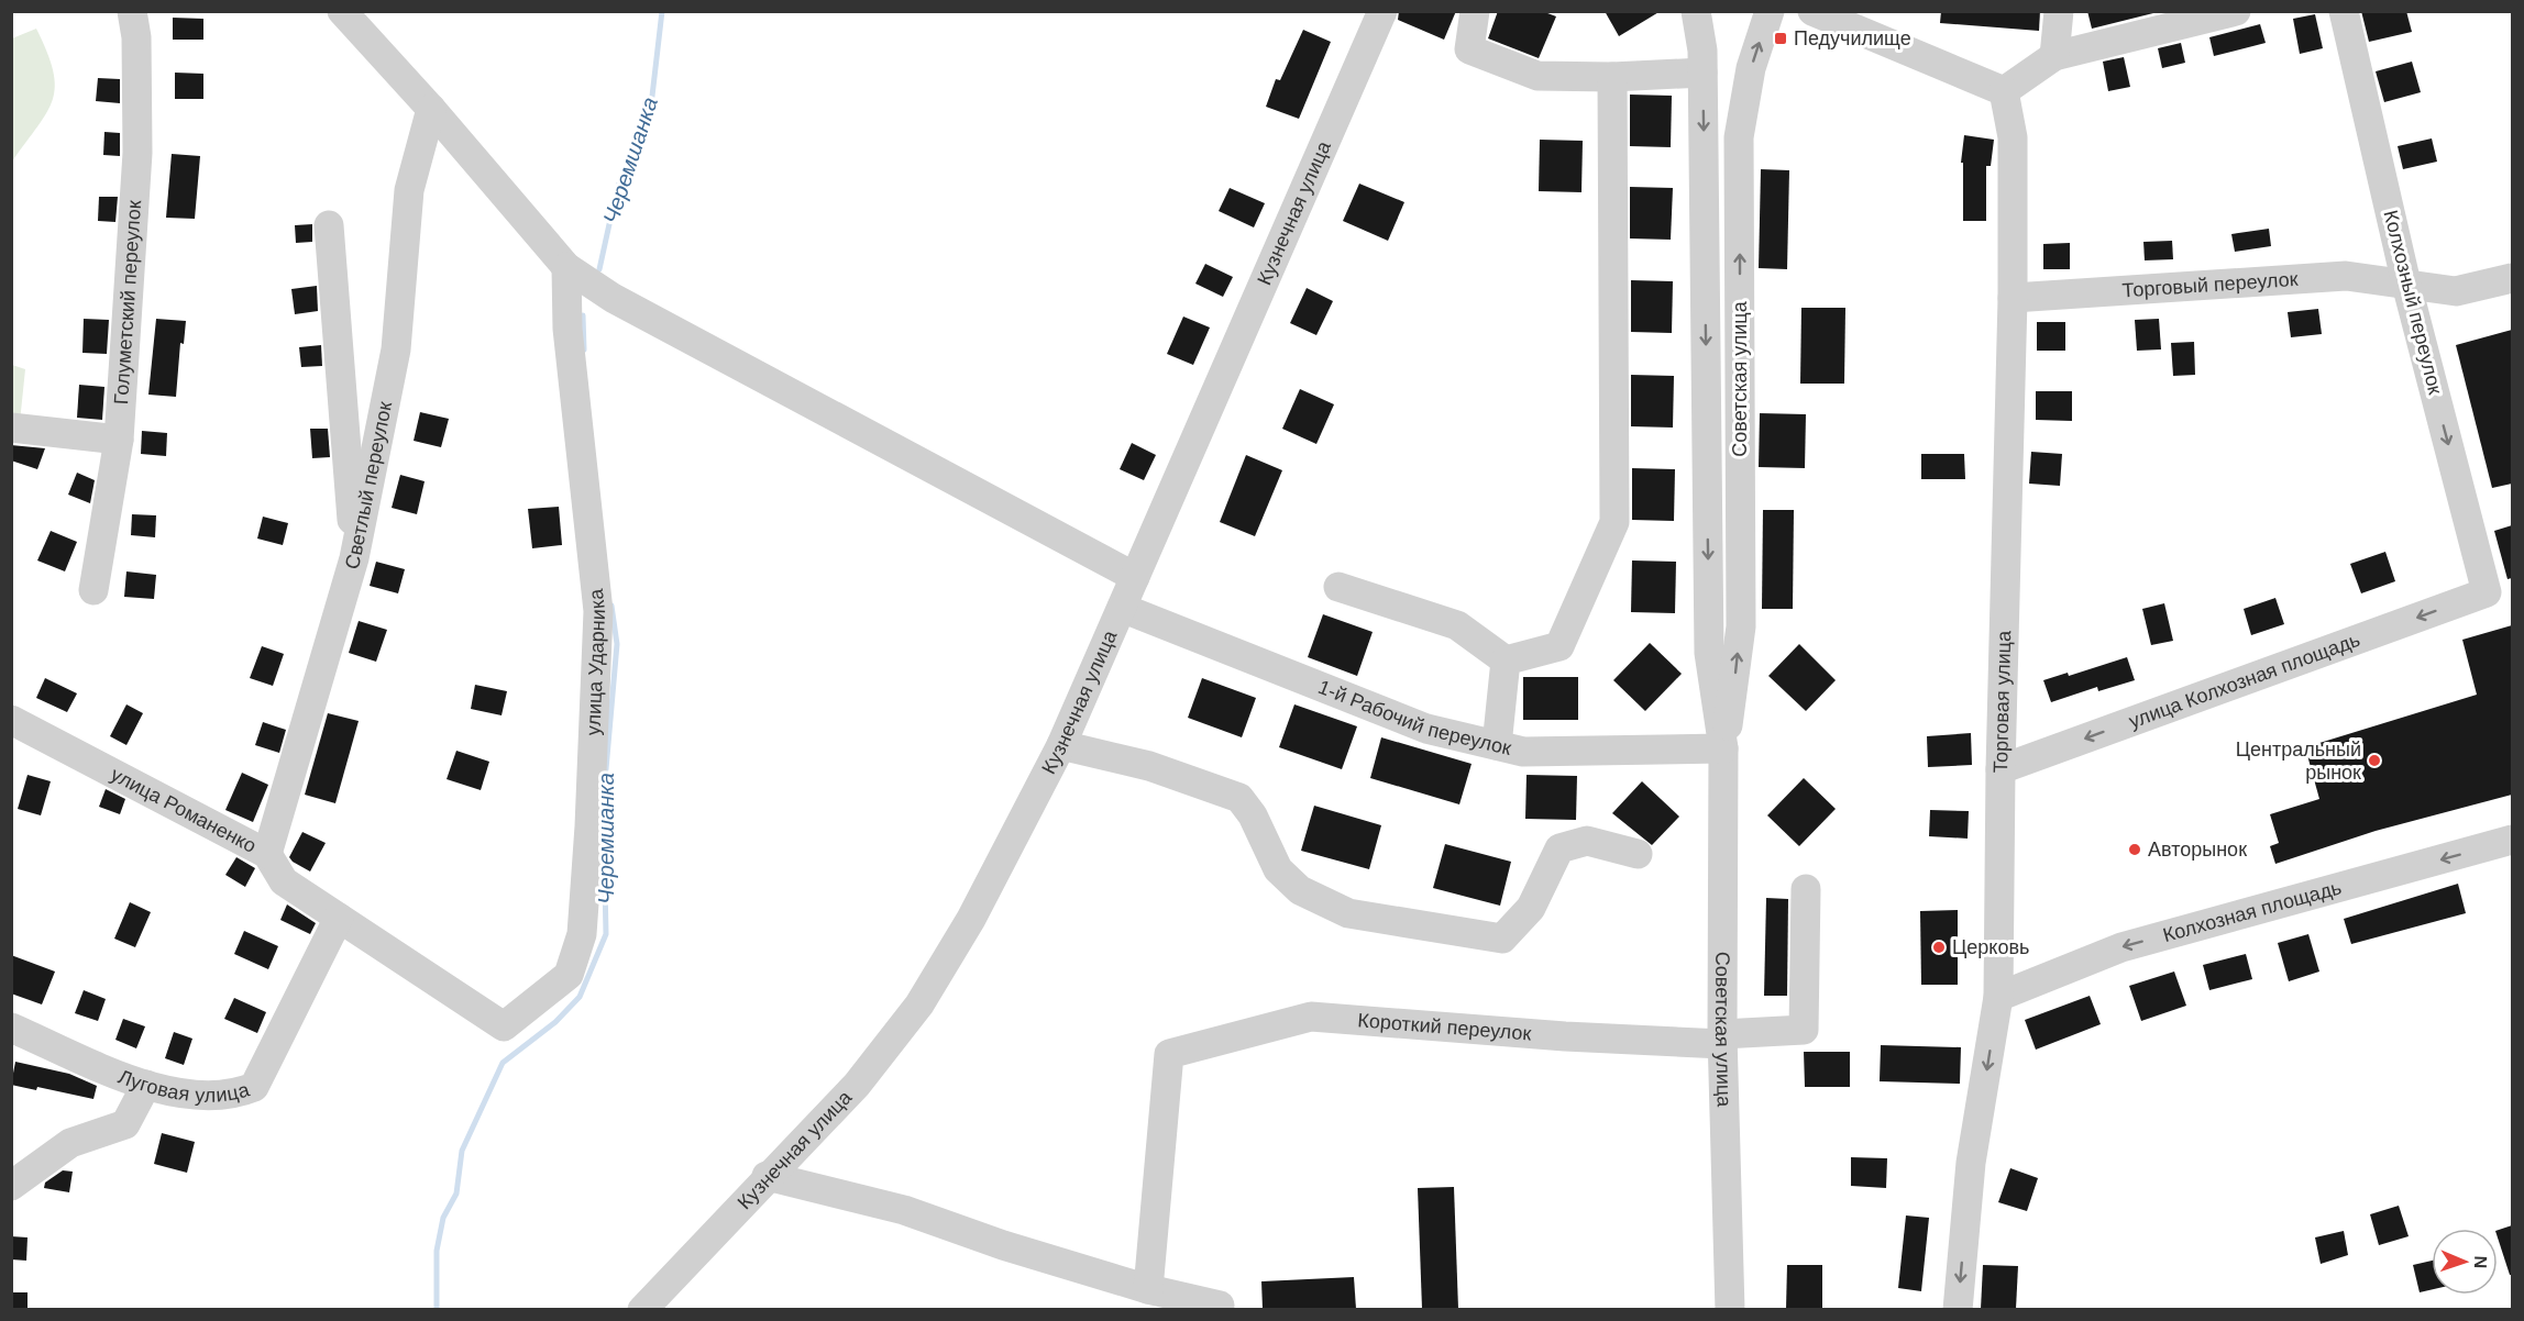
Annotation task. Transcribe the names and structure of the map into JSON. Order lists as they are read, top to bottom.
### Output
{
  "streets": {
    "street": [
      "Кузнечная улица",
      "Торговый переулок",
      "Голуметский переулок",
      "Колхозный переулок",
      "Советская улица",
      "Светлый переулок",
      "улица Ударника",
      "улица Колхозная площадь",
      "Торговая улица",
      "1-й Рабочий переулок",
      "улица Романенко",
      "Колхозная площадь",
      "Короткий переулок",
      "Луговая улица"
    ]
  },
  "crossings": [
    ["Кузнечная улица", "1-й Рабочий переулок"],
    ["Торговый переулок", "Колхозный переулок"],
    ["Торговый переулок", "Торговая улица"],
    ["Колхозный переулок", "улица Колхозная площадь"],
    ["Советская улица", "1-й Рабочий переулок"],
    ["Советская улица", "Короткий переулок"],
    ["Светлый переулок", "улица Романенко"],
    ["улица Ударника", "улица Романенко"],
    ["улица Колхозная площадь", "Торговая улица"],
    ["Торговая улица", "Колхозная площадь"],
    ["улица Романенко", "Луговая улица"]
  ],
  "one_way": ["Колхозный переулок", "улица Колхозная площадь", "Колхозная площадь"],
  "water": ["Черемшанка"],
  "places": {
    "transit": ["Педучилище"],
    "other": ["Центральный рынок", "Авторынок", "Церковь"]
  },
  "north": "right"
}
